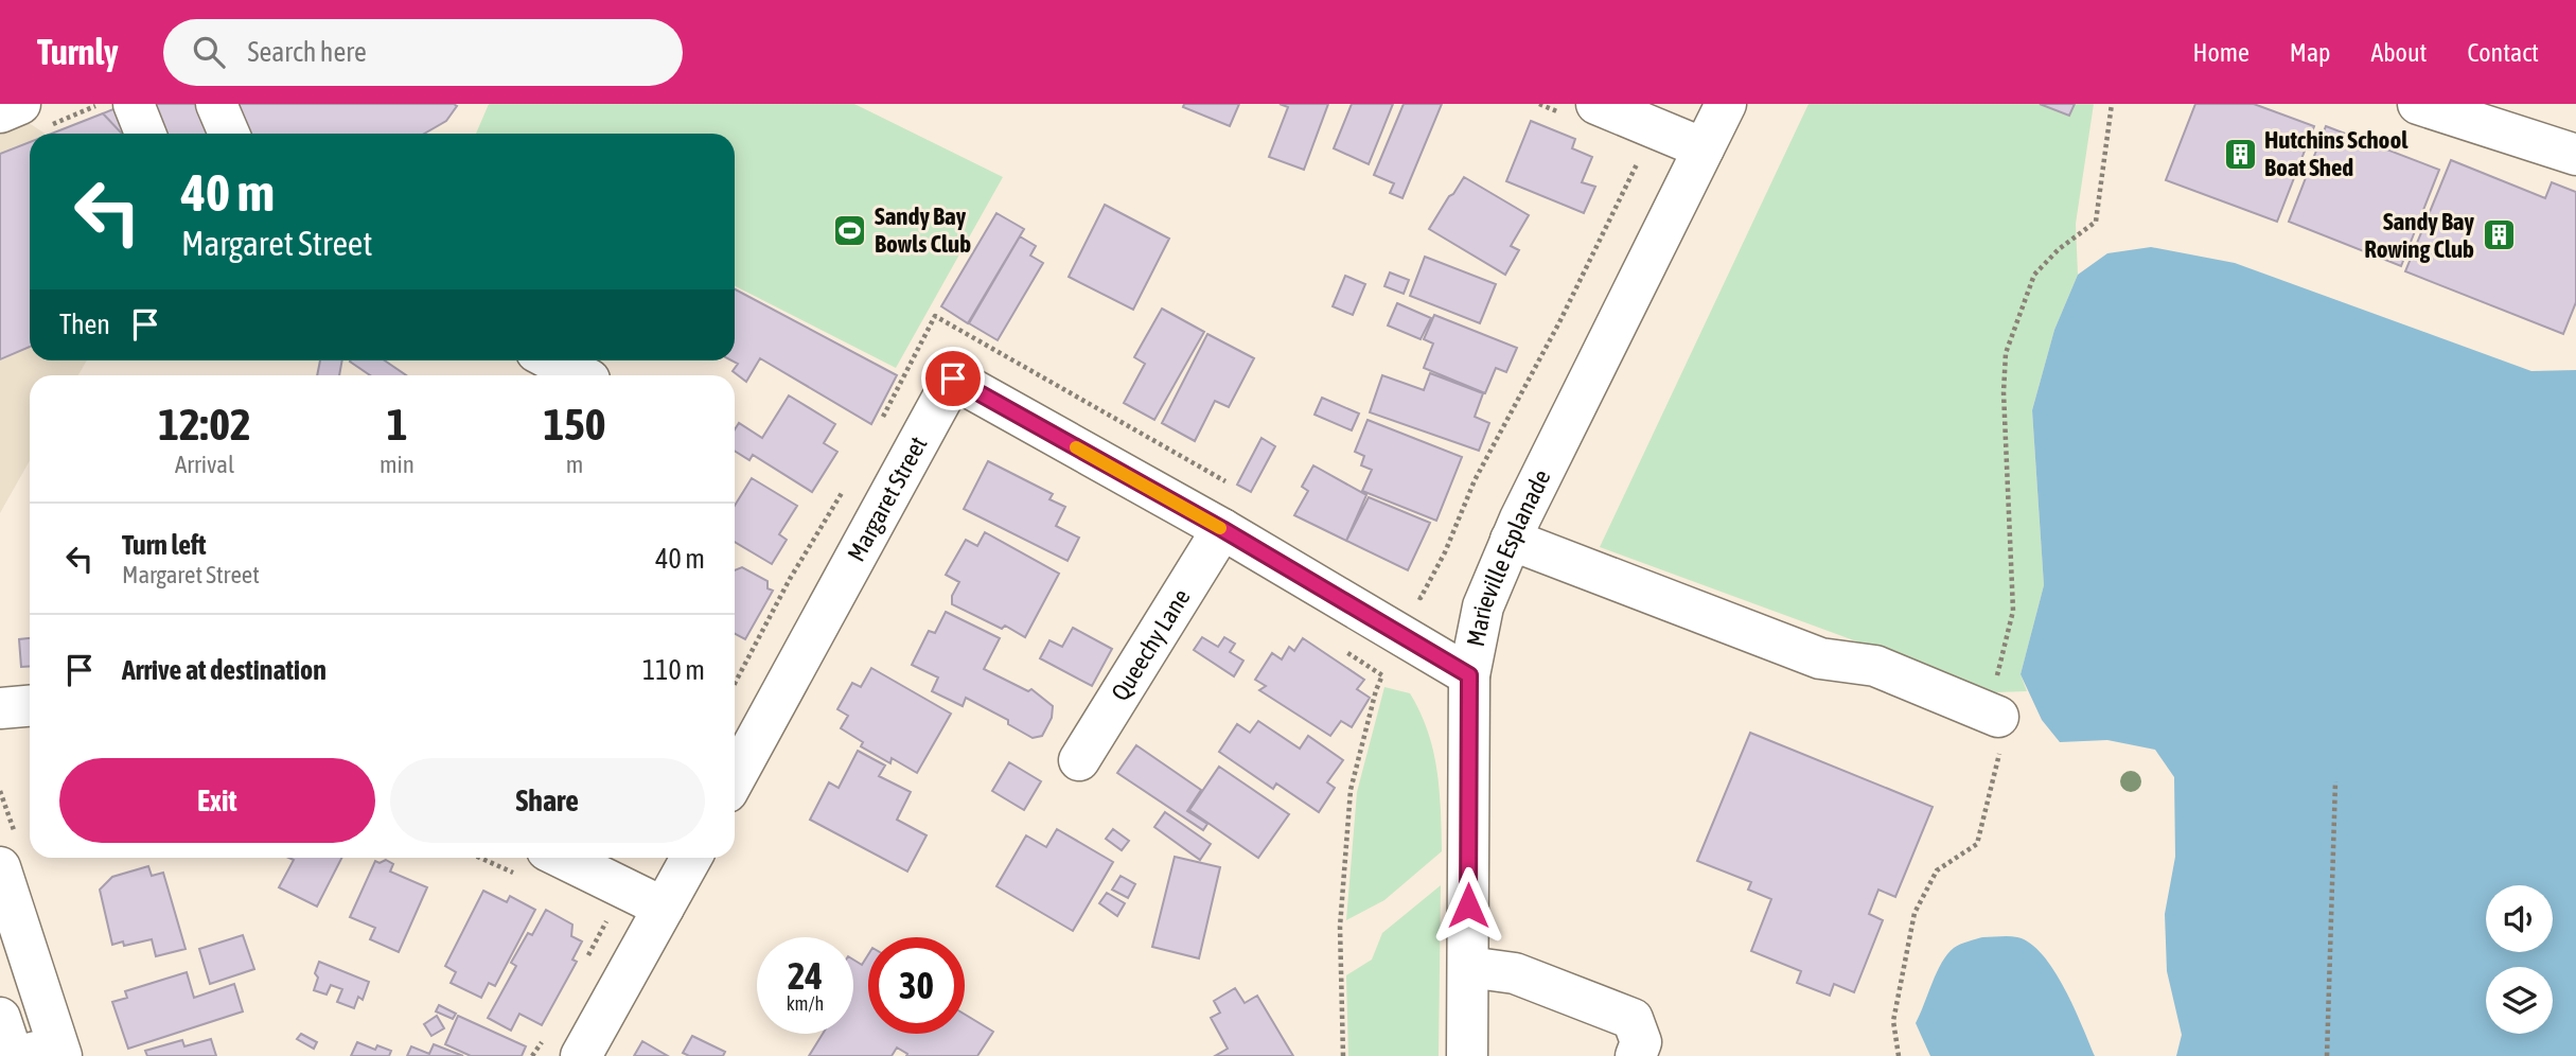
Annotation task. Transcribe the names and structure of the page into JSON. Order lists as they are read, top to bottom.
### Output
{
  "streets": {
    "street": ["Margaret Street", "Marieville Esplanade", "Queechy Lane"]
  },
  "crossings": [
    ["Margaret Street", "Marieville Esplanade"],
    ["Margaret Street", "Queechy Lane"]
  ],
  "places": {
    "building": ["Hutchins School Boat Shed", "Sandy Bay Rowing Club"],
    "sports": ["Sandy Bay Bowls Club"]
  },
  "page": {
    "header": "Turnly",
    "search": "Search here",
    "nav": [
      "Home",
      "Map",
      "About",
      "Contact"
    ],
    "turn": ["40 m", "Margaret Street"],
    "then": "Then",
    "eta": [
      "12:02",
      "Arrival",
      "1",
      "min",
      "150",
      "m"
    ],
    "list": [
      {
        "name": "Turn left",
        "note": "Margaret Street",
        "value": "40 m"
      },
      {
        "name": "Arrive at destination",
        "value": "110 m"
      }
    ],
    "buttons": ["Exit", "Share"],
    "speed": "24 km/h",
    "limit": "30"
  }
}
